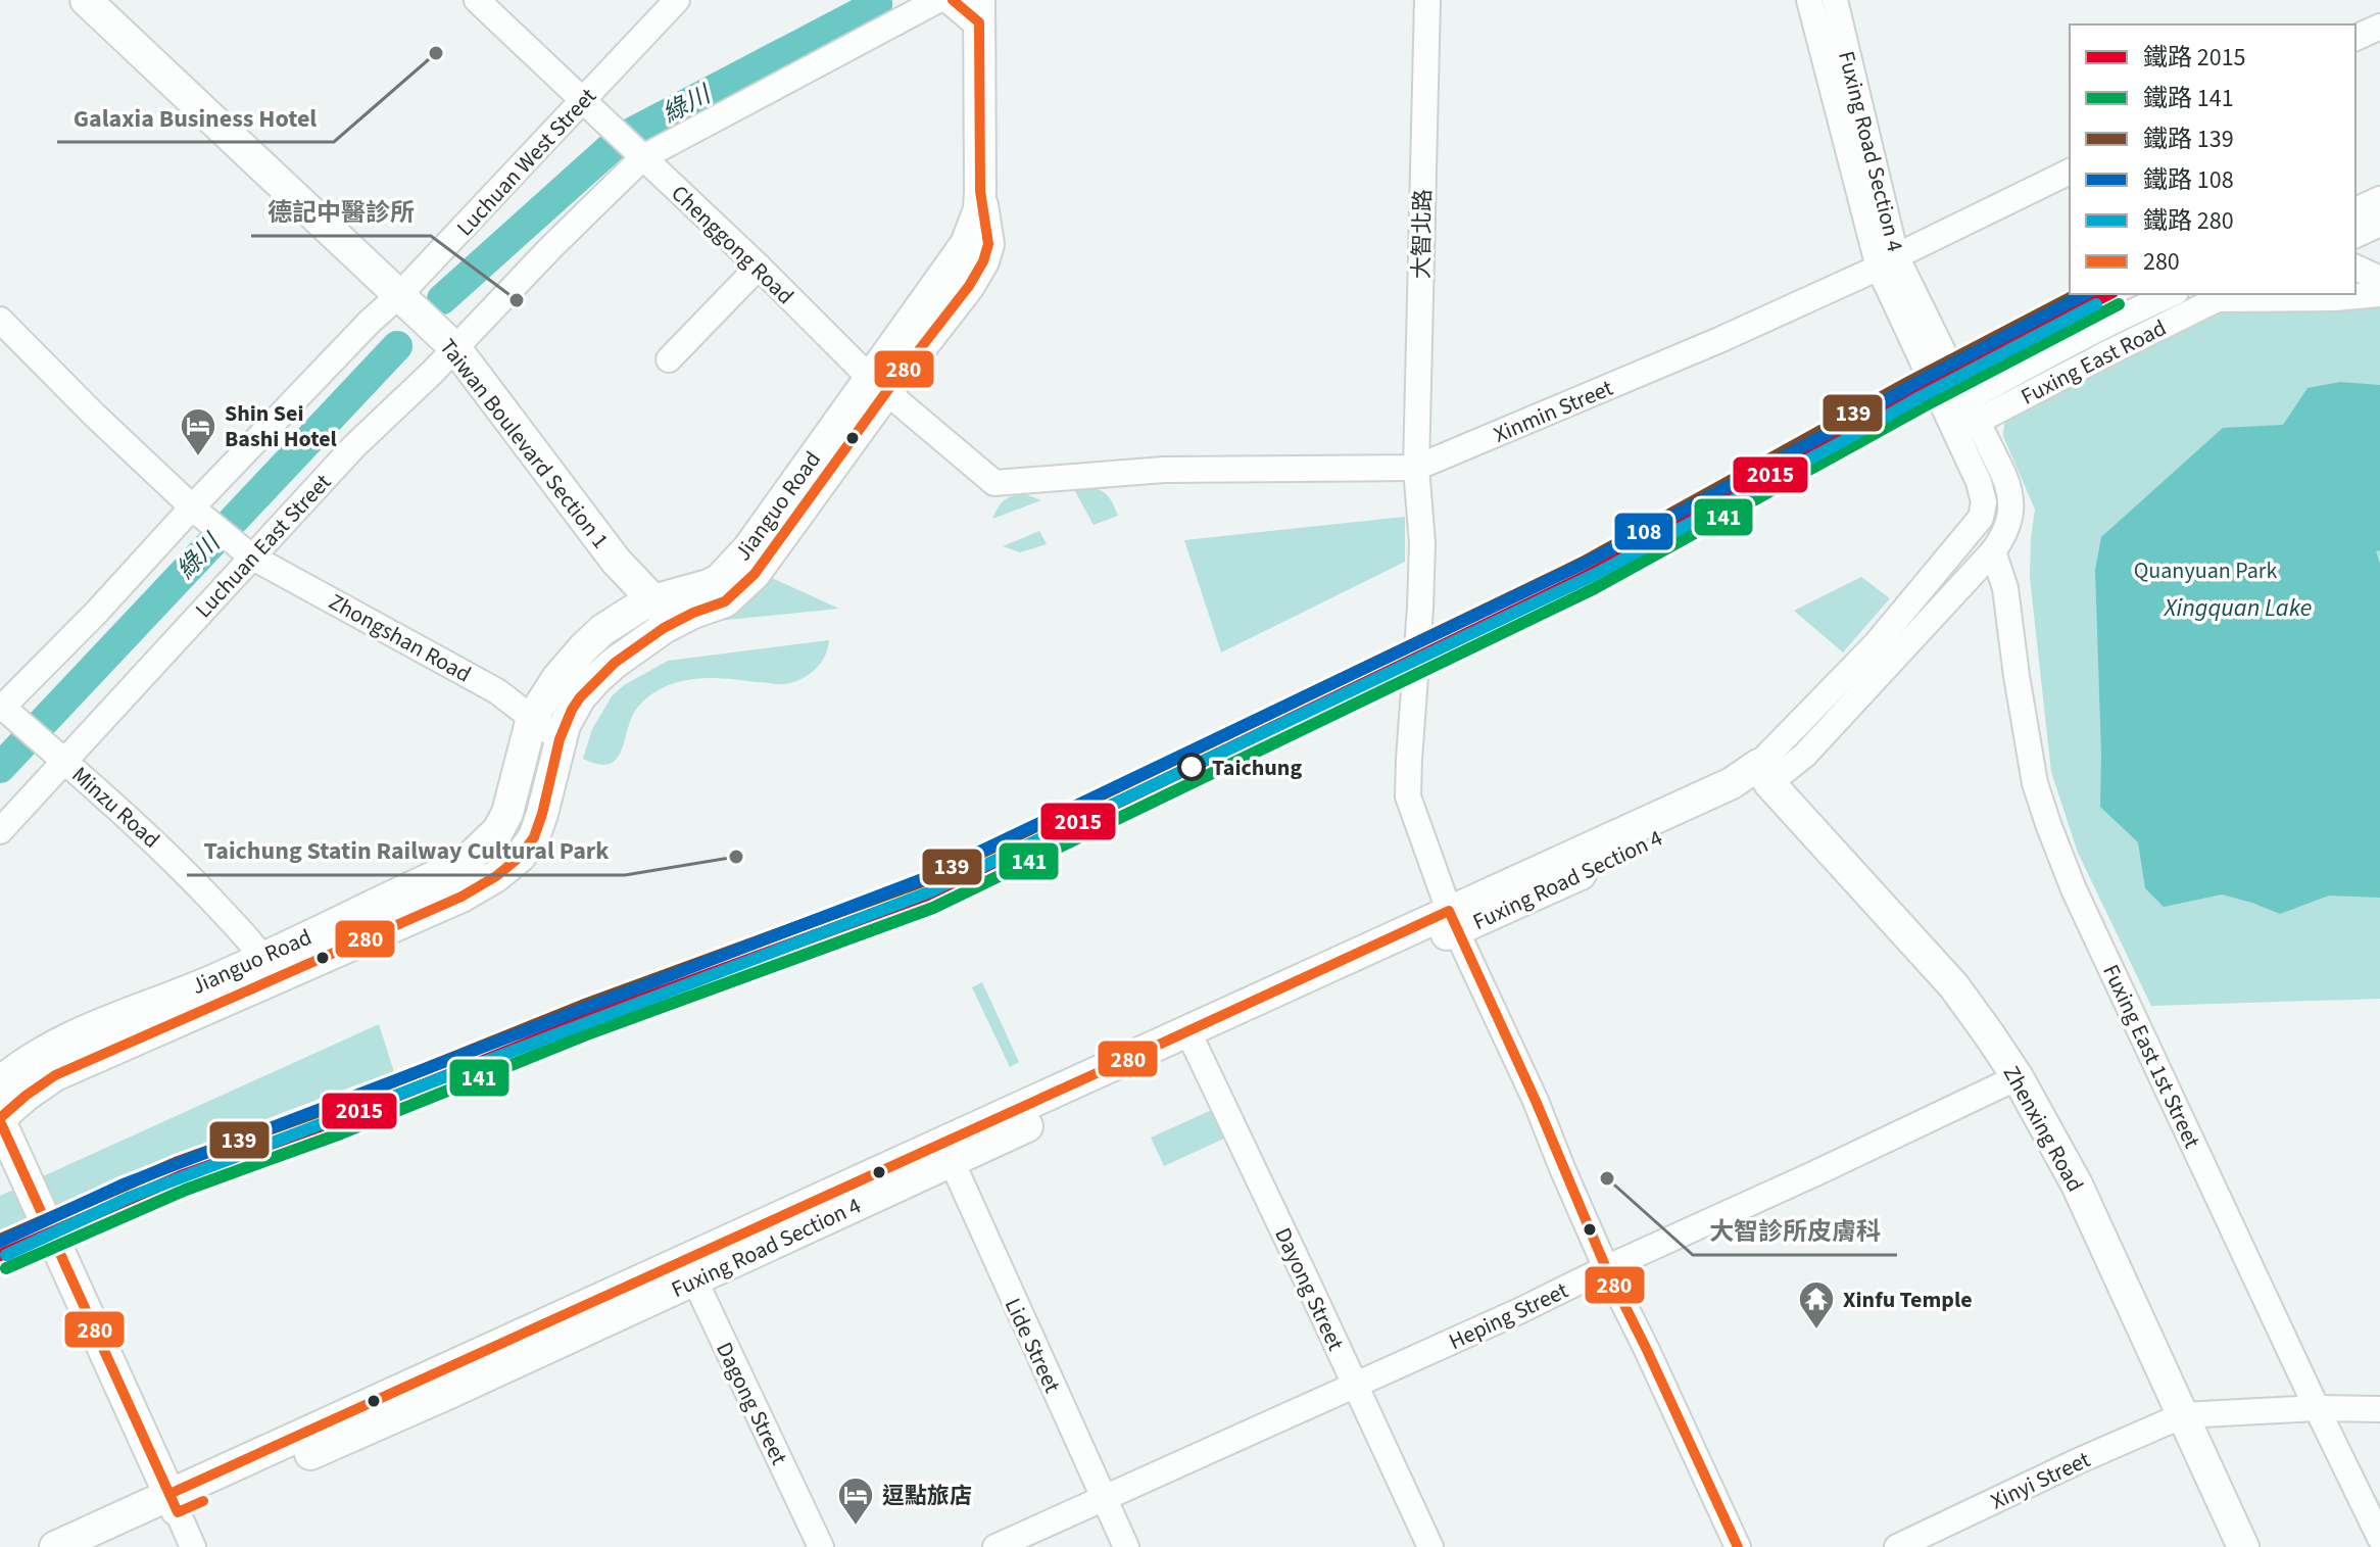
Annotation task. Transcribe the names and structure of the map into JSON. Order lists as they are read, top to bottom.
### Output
{
  "streets": {
    "main road": [
      "Fuxing Road Section 4",
      "Taiwan Boulevard Section 1",
      "Jianguo Road",
      "Zhenxing Road"
    ],
    "street": [
      "Luchuan West Street",
      "大智北路",
      "Chenggong Road",
      "Fuxing East Road",
      "Xinmin Street",
      "Luchuan East Street",
      "Zhongshan Road",
      "Minzu Road",
      "Fuxing East 1st Street",
      "Dayong Street",
      "Heping Street",
      "Lide Street",
      "Dagong Street",
      "Xinyi Street"
    ]
  },
  "crossings": [
    ["Fuxing Road Section 4", "大智北路"],
    ["Fuxing Road Section 4", "Fuxing East Road"],
    ["Fuxing Road Section 4", "Xinmin Street"],
    ["Fuxing Road Section 4", "Fuxing East 1st Street"],
    ["Fuxing Road Section 4", "Zhenxing Road"],
    ["Fuxing Road Section 4", "Dayong Street"],
    ["Fuxing Road Section 4", "Lide Street"],
    ["Fuxing Road Section 4", "Dagong Street"],
    ["Luchuan West Street", "Chenggong Road"],
    ["Luchuan West Street", "Taiwan Boulevard Section 1"],
    ["Luchuan West Street", "Zhongshan Road"],
    ["Luchuan West Street", "Minzu Road"],
    ["大智北路", "Xinmin Street"],
    ["大智北路", "Heping Street"],
    ["Chenggong Road", "Xinmin Street"],
    ["Chenggong Road", "Jianguo Road"],
    ["Chenggong Road", "Luchuan East Street"],
    ["Taiwan Boulevard Section 1", "Jianguo Road"],
    ["Taiwan Boulevard Section 1", "Luchuan East Street"],
    ["Jianguo Road", "Zhongshan Road"],
    ["Jianguo Road", "Minzu Road"],
    ["Luchuan East Street", "Zhongshan Road"],
    ["Luchuan East Street", "Minzu Road"],
    ["Zhenxing Road", "Heping Street"],
    ["Zhenxing Road", "Xinyi Street"],
    ["Dayong Street", "Heping Street"],
    ["Heping Street", "Lide Street"]
  ],
  "water": ["綠川", "Xingquan Lake"],
  "parks": ["Quanyuan Park"],
  "places": {
    "other": [
      "Galaxia Business Hotel",
      "德記中醫診所",
      "Taichung",
      "Taichung Statin Railway Cultural Park",
      "大智診所皮膚科"
    ],
    "hotel": ["Shin Sei Bashi Hotel", "逗點旅店"],
    "temple": ["Xinfu Temple"]
  },
  "lines": [
    "transit line 280",
    "rail line 2015",
    "rail line 139",
    "rail line 108",
    "rail line 141",
    "rail line 280"
  ],
  "legend": [
    "鐵路 2015",
    "鐵路 141",
    "鐵路 139",
    "鐵路 108",
    "鐵路 280",
    "280"
  ]
}
